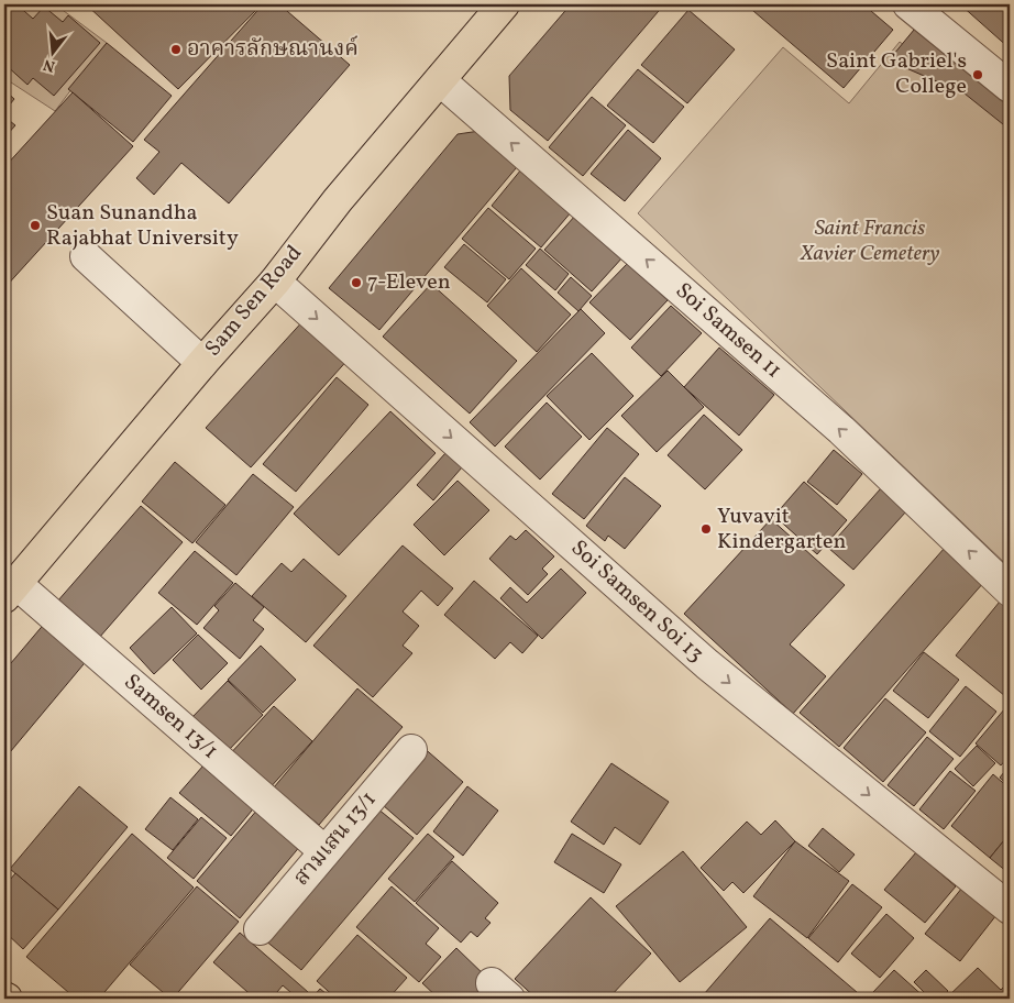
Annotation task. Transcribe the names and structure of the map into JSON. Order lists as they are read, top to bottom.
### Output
{
  "streets": {
    "main road": ["Sam Sen Road"],
    "street": [
      "Soi Samsen 11",
      "Soi Samsen Soi 13",
      "Samsen 13/1",
      "สามเสน 13/1"
    ]
  },
  "crossings": [
    ["Sam Sen Road", "Soi Samsen 11"],
    ["Sam Sen Road", "Soi Samsen Soi 13"],
    ["Sam Sen Road", "Samsen 13/1"],
    ["Samsen 13/1", "สามเสน 13/1"]
  ],
  "one_way": ["Soi Samsen 11", "Soi Samsen Soi 13"],
  "parks": ["Saint Francis Xavier Cemetery"],
  "places": [
    "อาคารลักษณานงค์",
    "Saint Gabriel's College",
    "Suan Sunandha Rajabhat University",
    "7-Eleven",
    "Yuvavit Kindergarten"
  ],
  "north": "bottom"
}
